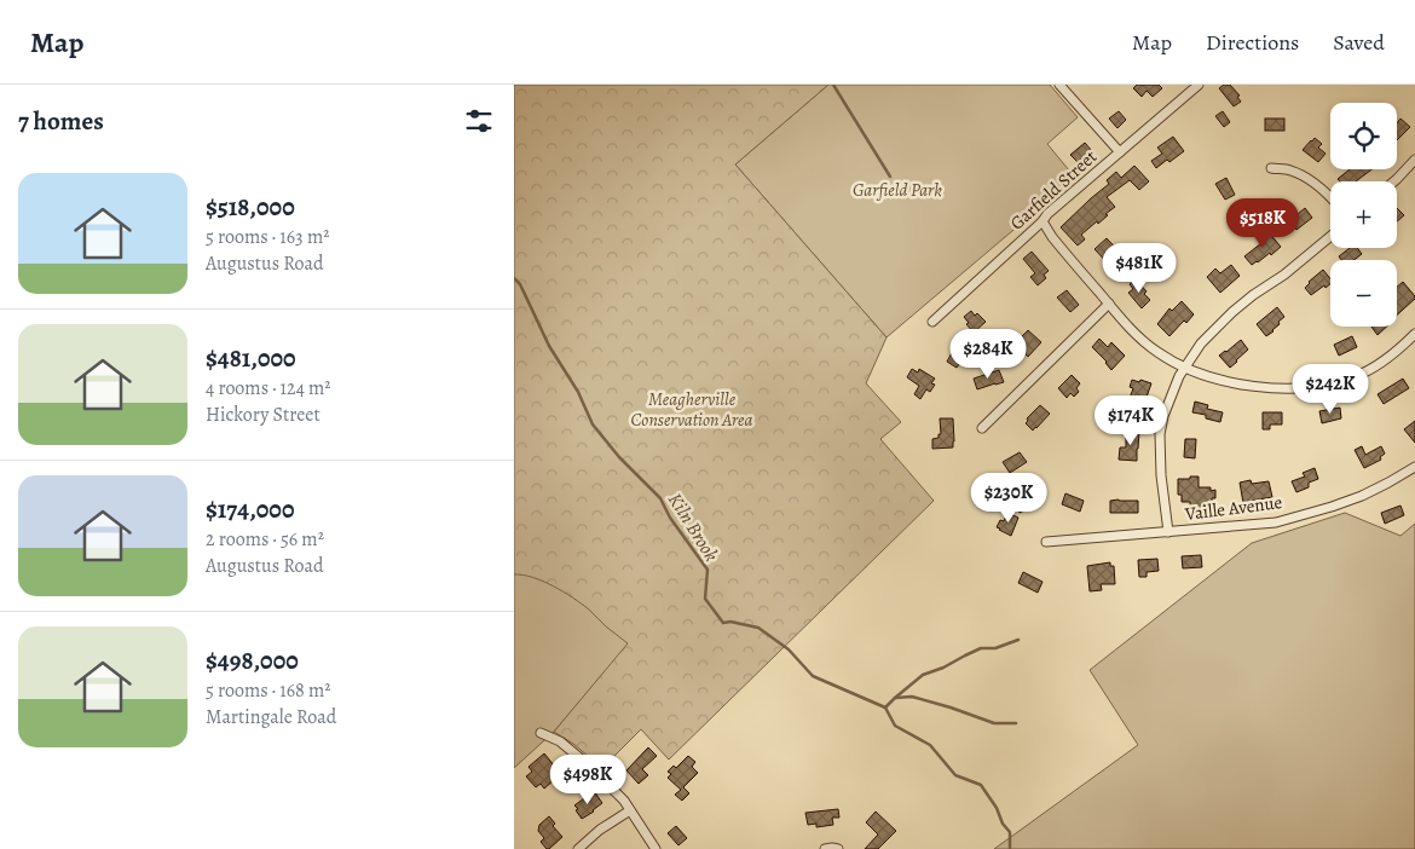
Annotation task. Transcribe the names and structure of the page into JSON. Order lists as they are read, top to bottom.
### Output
{
  "streets": {
    "street": ["Garfield Street", "Vaille Avenue"]
  },
  "water": ["Kiln Brook"],
  "parks": ["Garfield Park", "Meagherville Conservation Area"],
  "page": {
    "header": "Map",
    "nav": ["Map", "Directions", "Saved"],
    "heading": "7 homes",
    "map_buttons": ["+", "−"],
    "list": [
      {
        "name": "$518,000",
        "note": "5 rooms · 163 m² · Augustus Road"
      },
      {
        "name": "$481,000",
        "note": "4 rooms · 124 m² · Hickory Street"
      },
      {
        "name": "$174,000",
        "note": "2 rooms · 56 m² · Augustus Road"
      },
      {
        "name": "$498,000",
        "note": "5 rooms · 168 m² · Martingale Road"
      }
    ],
    "price": [
      "$518K",
      "$481K",
      "$284K",
      "$242K",
      "$174K",
      "$230K",
      "$498K"
    ]
  }
}
